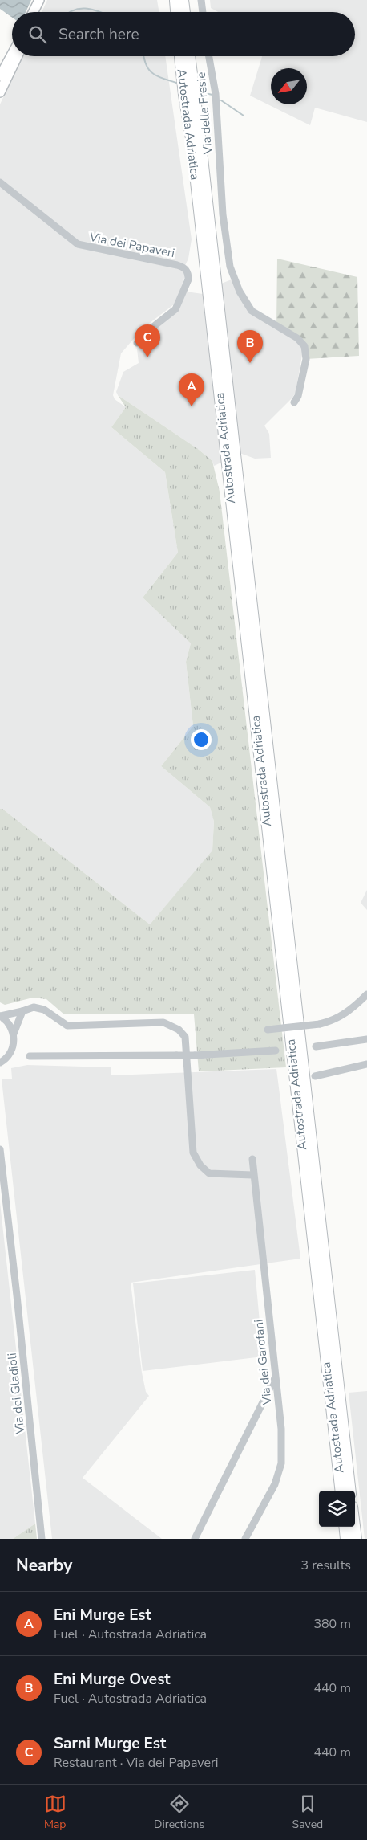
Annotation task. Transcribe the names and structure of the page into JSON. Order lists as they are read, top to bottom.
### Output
{
  "streets": {
    "highway": ["Autostrada Adriatica"],
    "street": [
      "Via delle Fresie",
      "Via dei Papaveri",
      "Via dei Garofani",
      "Via dei Gladioli"
    ]
  },
  "north": "bottom left",
  "page": {
    "search": "Search here",
    "pins": ["C", "B", "A"],
    "heading": ["Nearby", "3 results"],
    "list": [
      {
        "mark": "A",
        "name": "Eni Murge Est",
        "note": "Fuel · Autostrada Adriatica",
        "value": "380 m"
      },
      {
        "mark": "B",
        "name": "Eni Murge Ovest",
        "note": "Fuel · Autostrada Adriatica",
        "value": "440 m"
      },
      {
        "mark": "C",
        "name": "Sarni Murge Est",
        "note": "Restaurant · Via dei Papaveri",
        "value": "440 m"
      }
    ],
    "nav": ["Map", "Directions", "Saved"]
  }
}
